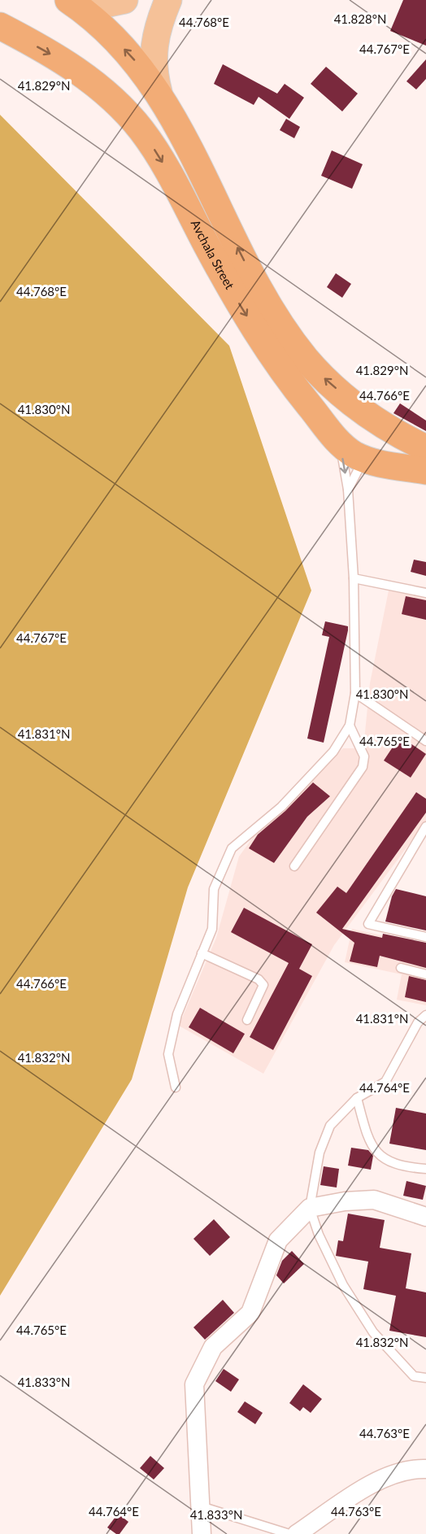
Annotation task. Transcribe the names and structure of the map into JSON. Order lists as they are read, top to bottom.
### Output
{
  "streets": {
    "highway": ["Avchala Street"]
  },
  "coordinates": [
    "41.828°N",
    "44.768°E",
    "44.767°E",
    "41.829°N",
    "44.766°E",
    "41.830°N",
    "41.831°N",
    "44.765°E",
    "41.832°N",
    "44.764°E",
    "41.833°N",
    "44.763°E"
  ]
}
